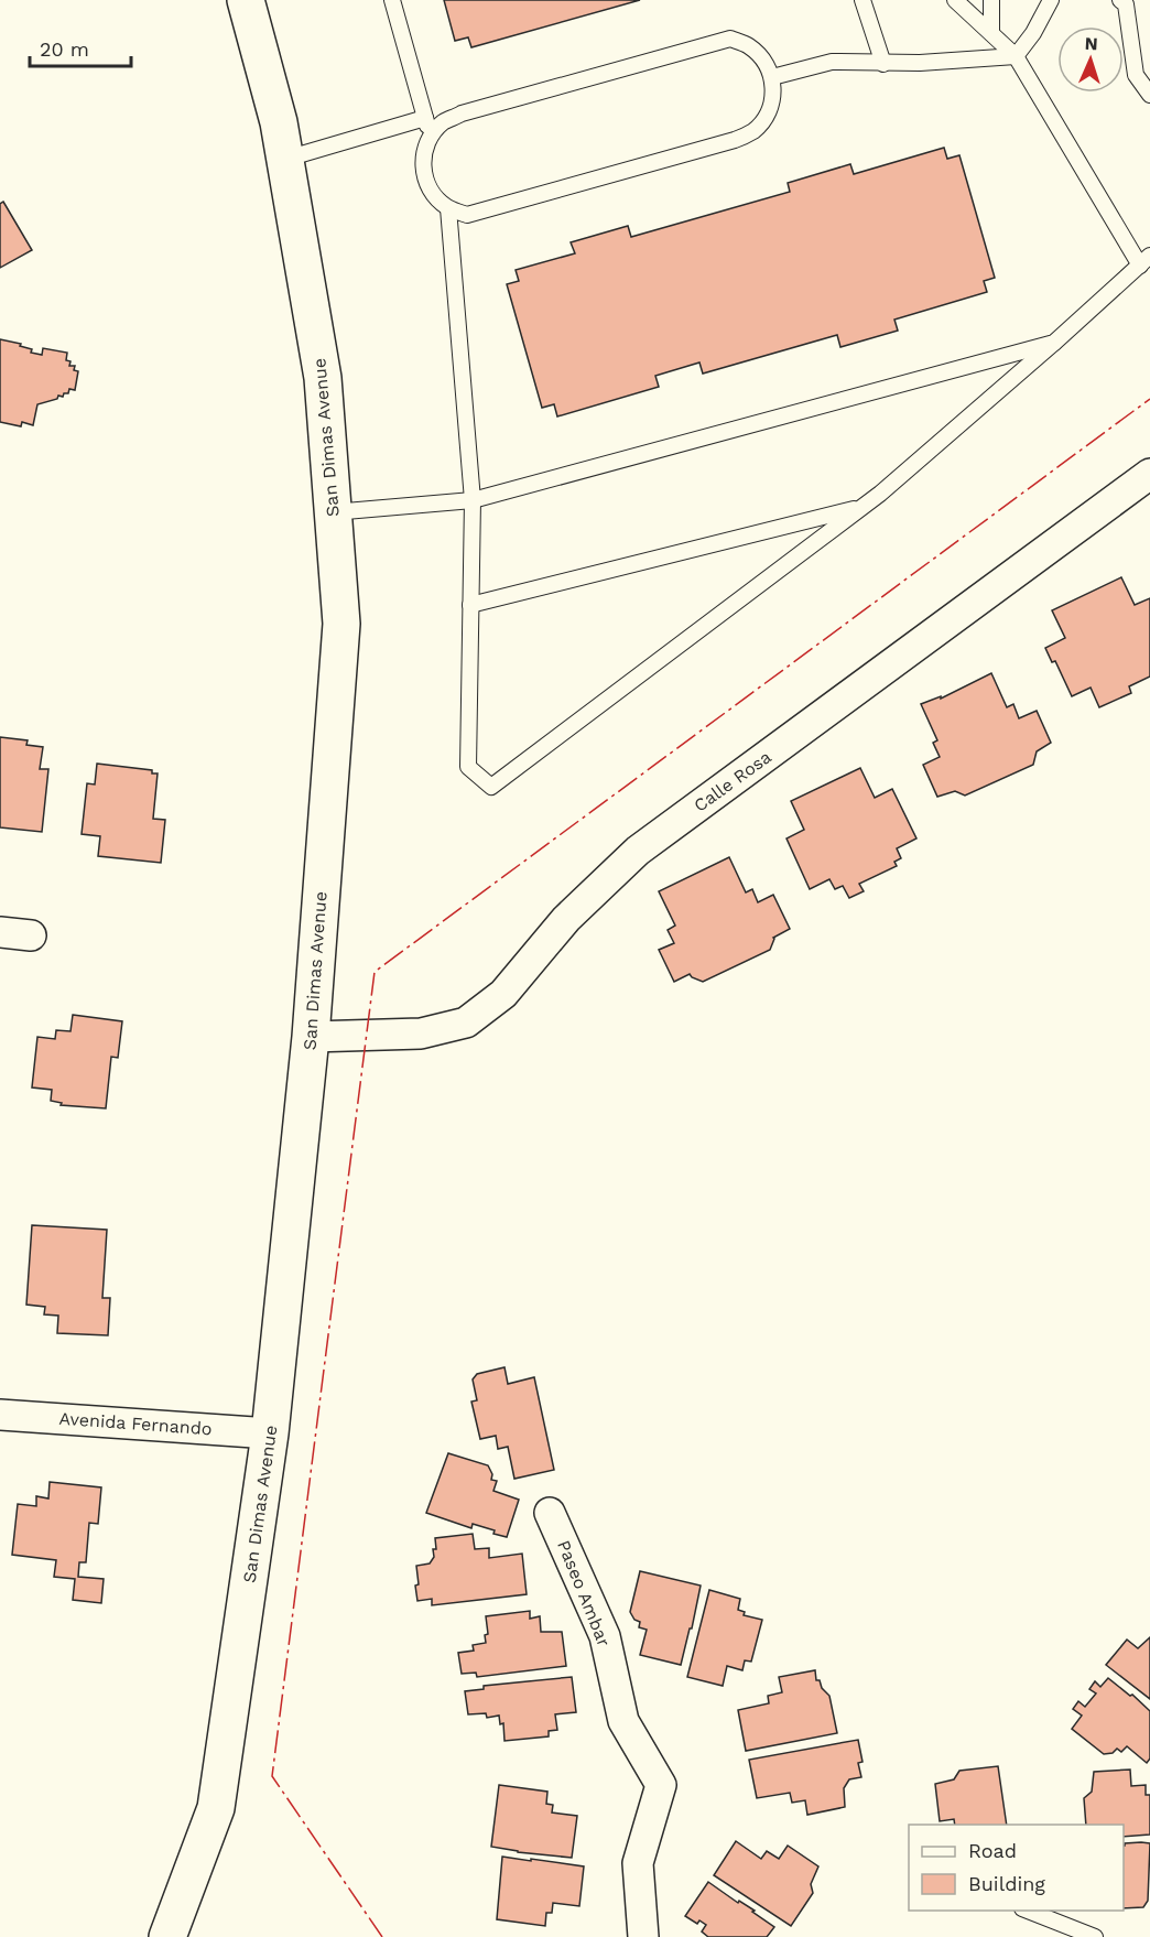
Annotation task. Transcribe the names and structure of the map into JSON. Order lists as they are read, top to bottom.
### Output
{
  "streets": {
    "street": [
      "San Dimas Avenue",
      "Calle Rosa",
      "Avenida Fernando",
      "Paseo Ambar"
    ]
  },
  "crossings": [
    ["San Dimas Avenue", "Calle Rosa"],
    ["San Dimas Avenue", "Avenida Fernando"]
  ],
  "legend": ["Road", "Building"],
  "scale_bar": "20 m",
  "north": "top"
}
